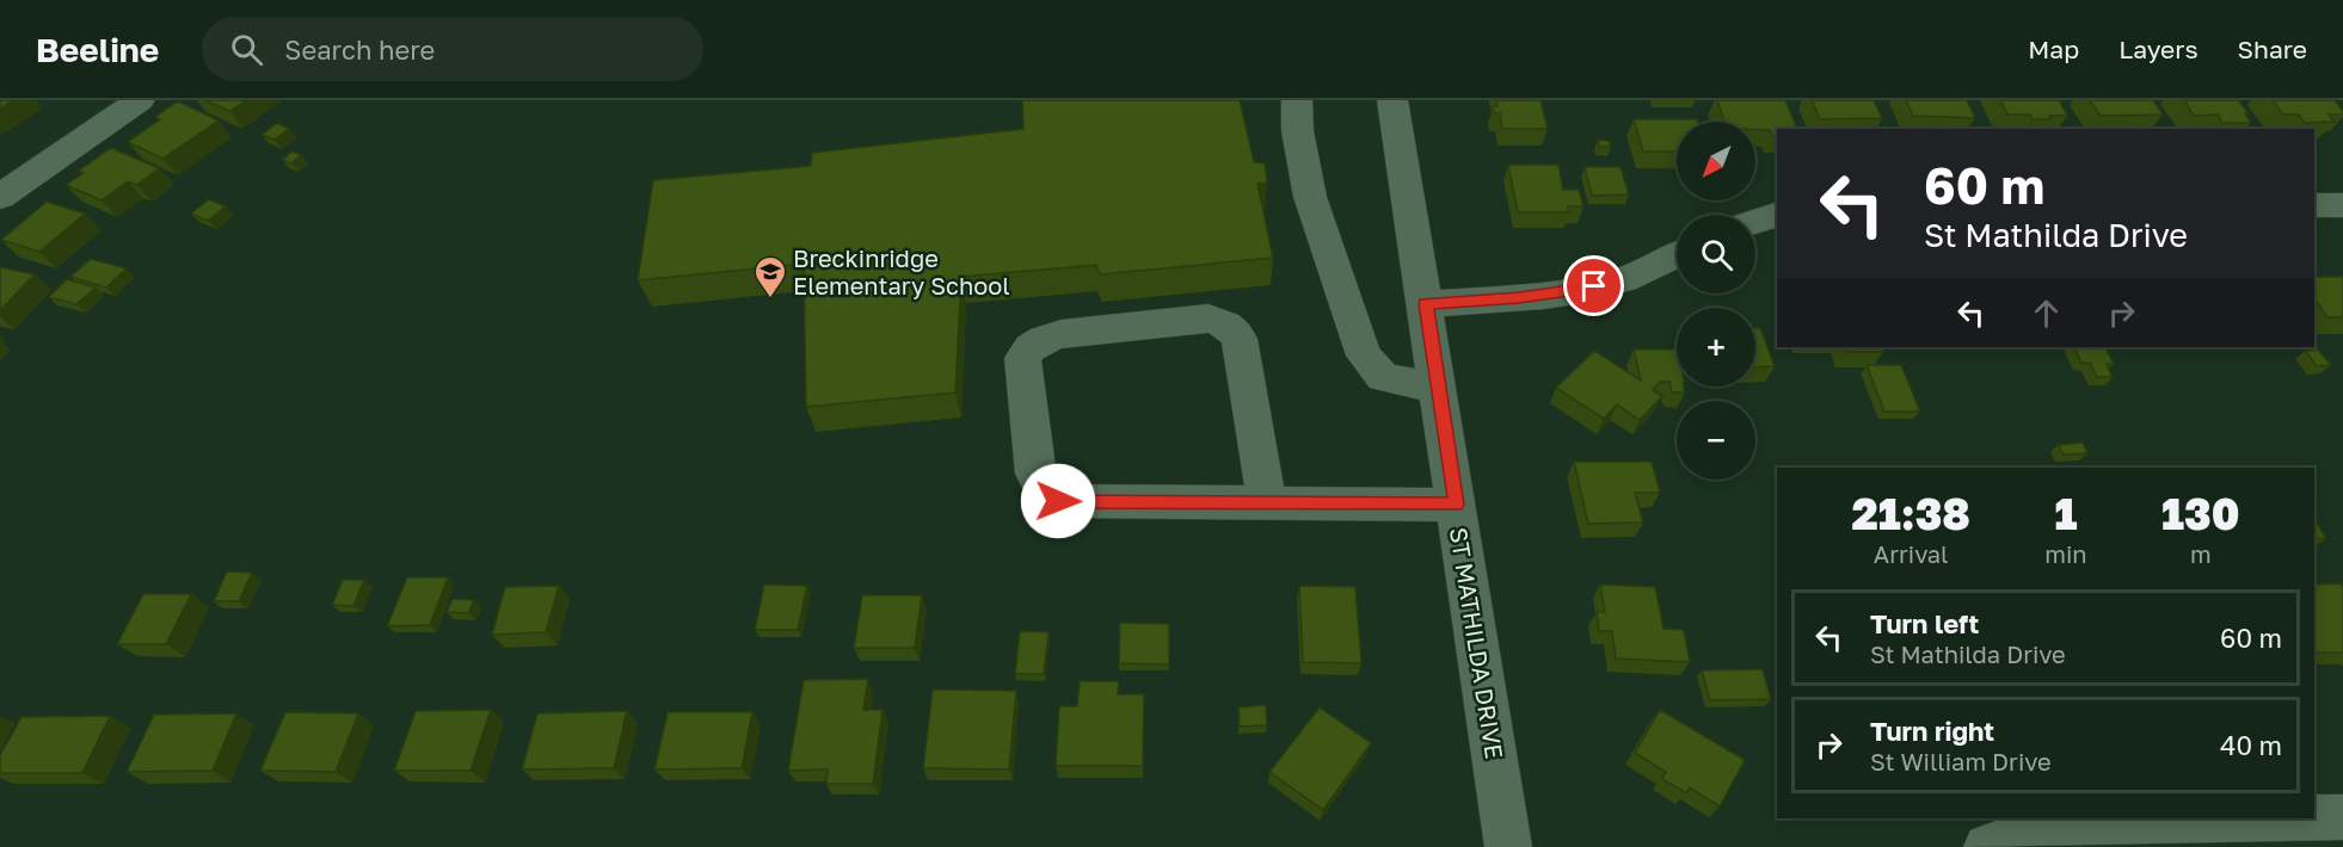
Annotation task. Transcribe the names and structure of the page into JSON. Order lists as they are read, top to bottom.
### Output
{
  "streets": {
    "street": ["ST MATHILDA DRIVE"]
  },
  "places": {
    "school or university": ["Breckinridge Elementary School"]
  },
  "north": "bottom left",
  "page": {
    "header": "Beeline",
    "search": "Search here",
    "nav": ["Map", "Layers", "Share"],
    "map_buttons": ["+", "−"],
    "turn": ["60 m", "St Mathilda Drive"],
    "eta": [
      "21:38",
      "Arrival",
      "1",
      "min",
      "130",
      "m"
    ],
    "list": [
      {
        "name": "Turn left",
        "note": "St Mathilda Drive",
        "value": "60 m"
      },
      {
        "name": "Turn right",
        "note": "St William Drive",
        "value": "40 m"
      }
    ]
  }
}
